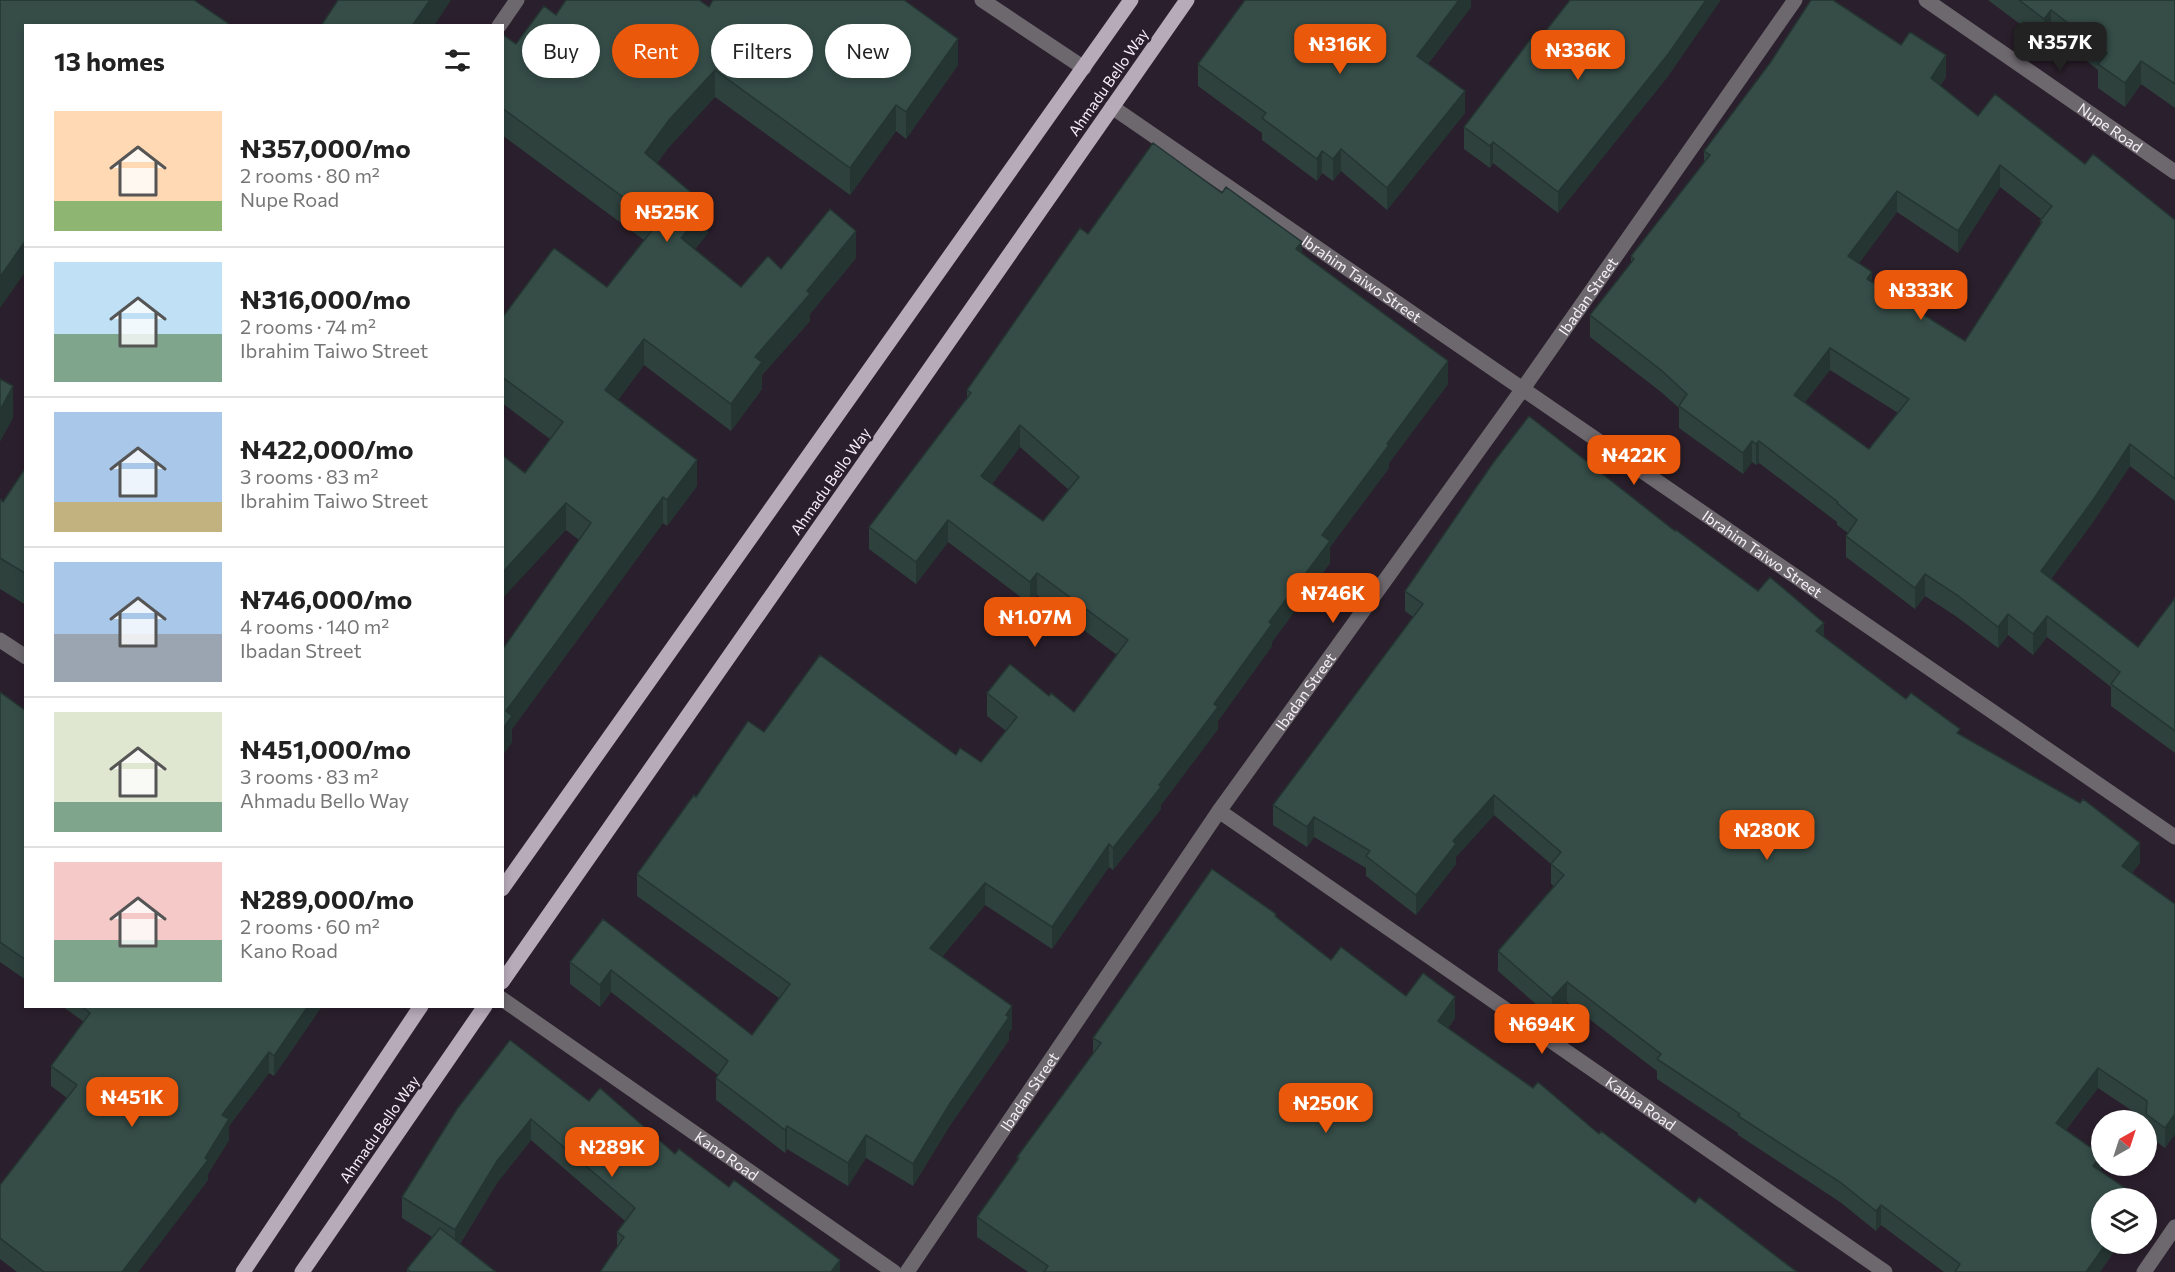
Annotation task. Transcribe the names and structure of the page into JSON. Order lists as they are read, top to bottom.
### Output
{
  "streets": {
    "main road": ["Ahmadu Bello Way"],
    "street": [
      "Nupe Road",
      "Ibrahim Taiwo Street",
      "Ibadan Street",
      "Kabba Road",
      "Kano Road"
    ]
  },
  "crossings": [
    ["Ahmadu Bello Way", "Ibrahim Taiwo Street"],
    ["Ibrahim Taiwo Street", "Ibadan Street"],
    ["Ibadan Street", "Kabba Road"]
  ],
  "north": "top right",
  "page": {
    "price": [
      "₦357K",
      "₦316K",
      "₦336K",
      "₦525K",
      "₦333K",
      "₦422K",
      "₦746K",
      "₦1.07M",
      "₦280K",
      "₦694K",
      "₦451K",
      "₦250K",
      "₦289K"
    ],
    "chip": [
      "Buy",
      "Rent",
      "Filters",
      "New"
    ],
    "heading": "13 homes",
    "list": [
      {
        "name": "₦357,000/mo",
        "note": "2 rooms · 80 m² · Nupe Road"
      },
      {
        "name": "₦316,000/mo",
        "note": "2 rooms · 74 m² · Ibrahim Taiwo Street"
      },
      {
        "name": "₦422,000/mo",
        "note": "3 rooms · 83 m² · Ibrahim Taiwo Street"
      },
      {
        "name": "₦746,000/mo",
        "note": "4 rooms · 140 m² · Ibadan Street"
      },
      {
        "name": "₦451,000/mo",
        "note": "3 rooms · 83 m² · Ahmadu Bello Way"
      },
      {
        "name": "₦289,000/mo",
        "note": "2 rooms · 60 m² · Kano Road"
      }
    ]
  }
}
